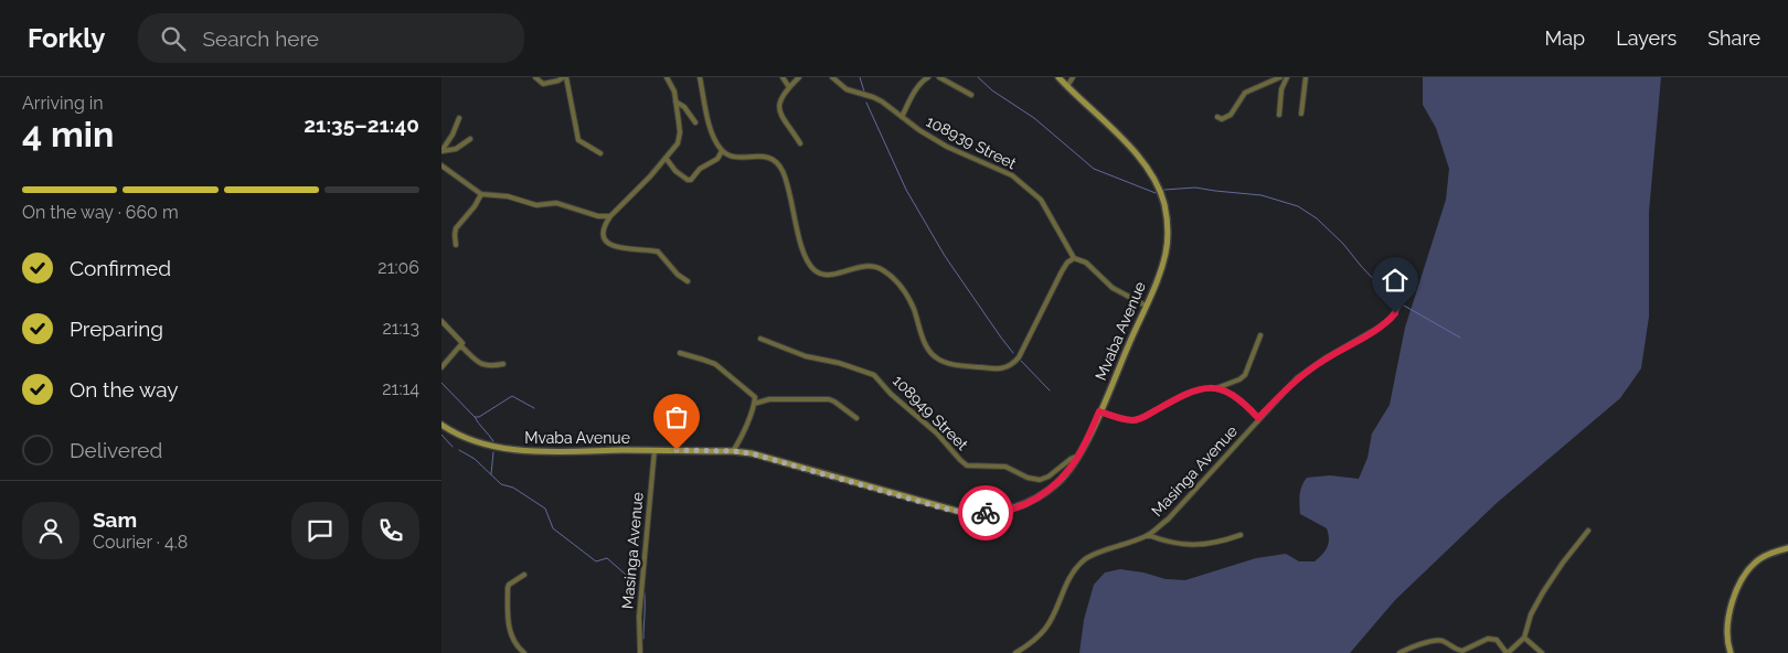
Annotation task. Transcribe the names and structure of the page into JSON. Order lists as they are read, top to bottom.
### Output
{
  "streets": {
    "street": [
      "108939 Street",
      "Mvaba Avenue",
      "108949 Street",
      "Masinga Avenue"
    ]
  },
  "crossings": [
    ["Mvaba Avenue", "108949 Street"],
    ["Mvaba Avenue", "Masinga Avenue"]
  ],
  "page": {
    "header": "Forkly",
    "search": "Search here",
    "nav": ["Map", "Layers", "Share"],
    "heading": ["4 min", "Arriving in", "21:35–21:40"],
    "panel": ["Sam", "Courier · 4.8"],
    "bar": "On the way · 660 m",
    "list": [
      ["Confirmed", "21:06"],
      ["Preparing", "21:13"],
      ["On the way", "21:14"],
      "Delivered"
    ]
  }
}
